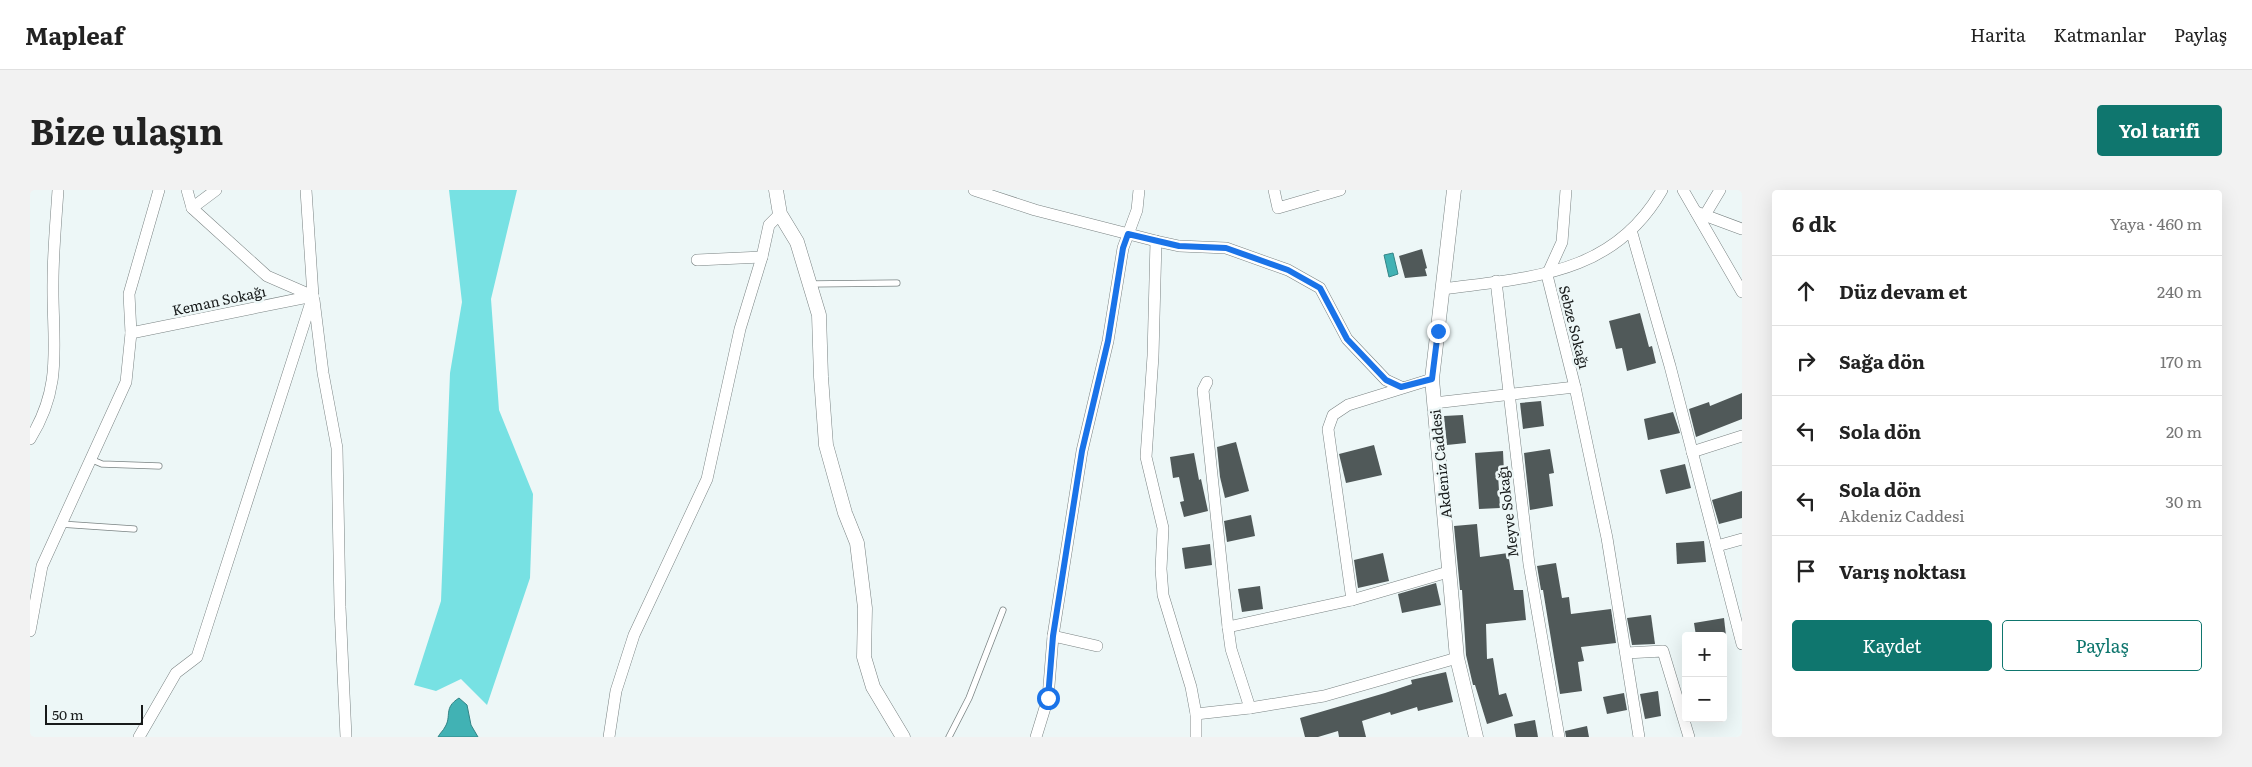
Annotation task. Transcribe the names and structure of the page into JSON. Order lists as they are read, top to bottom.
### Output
{
  "streets": {
    "street": [
      "Keman Sokağı",
      "Sebze Sokağı",
      "Akdeniz Caddesi",
      "Meyve Sokağı"
    ]
  },
  "scale_bar": "50 m",
  "page": {
    "header": "Mapleaf",
    "nav": ["Harita", "Katmanlar", "Paylaş"],
    "title": "Bize ulaşın",
    "buttons": [
      "Yol tarifi",
      ["Kaydet", "Paylaş"]
    ],
    "heading": ["6 dk", "Yaya · 460 m"],
    "list": [
      ["Düz devam et", "240 m"],
      ["Sağa dön", "170 m"],
      ["Sola dön", "20 m"],
      ["Sola dön", "Akdeniz Caddesi", "30 m"],
      "Varış noktası"
    ],
    "map_buttons": ["+", "−"],
    "scale": "50 m"
  }
}
